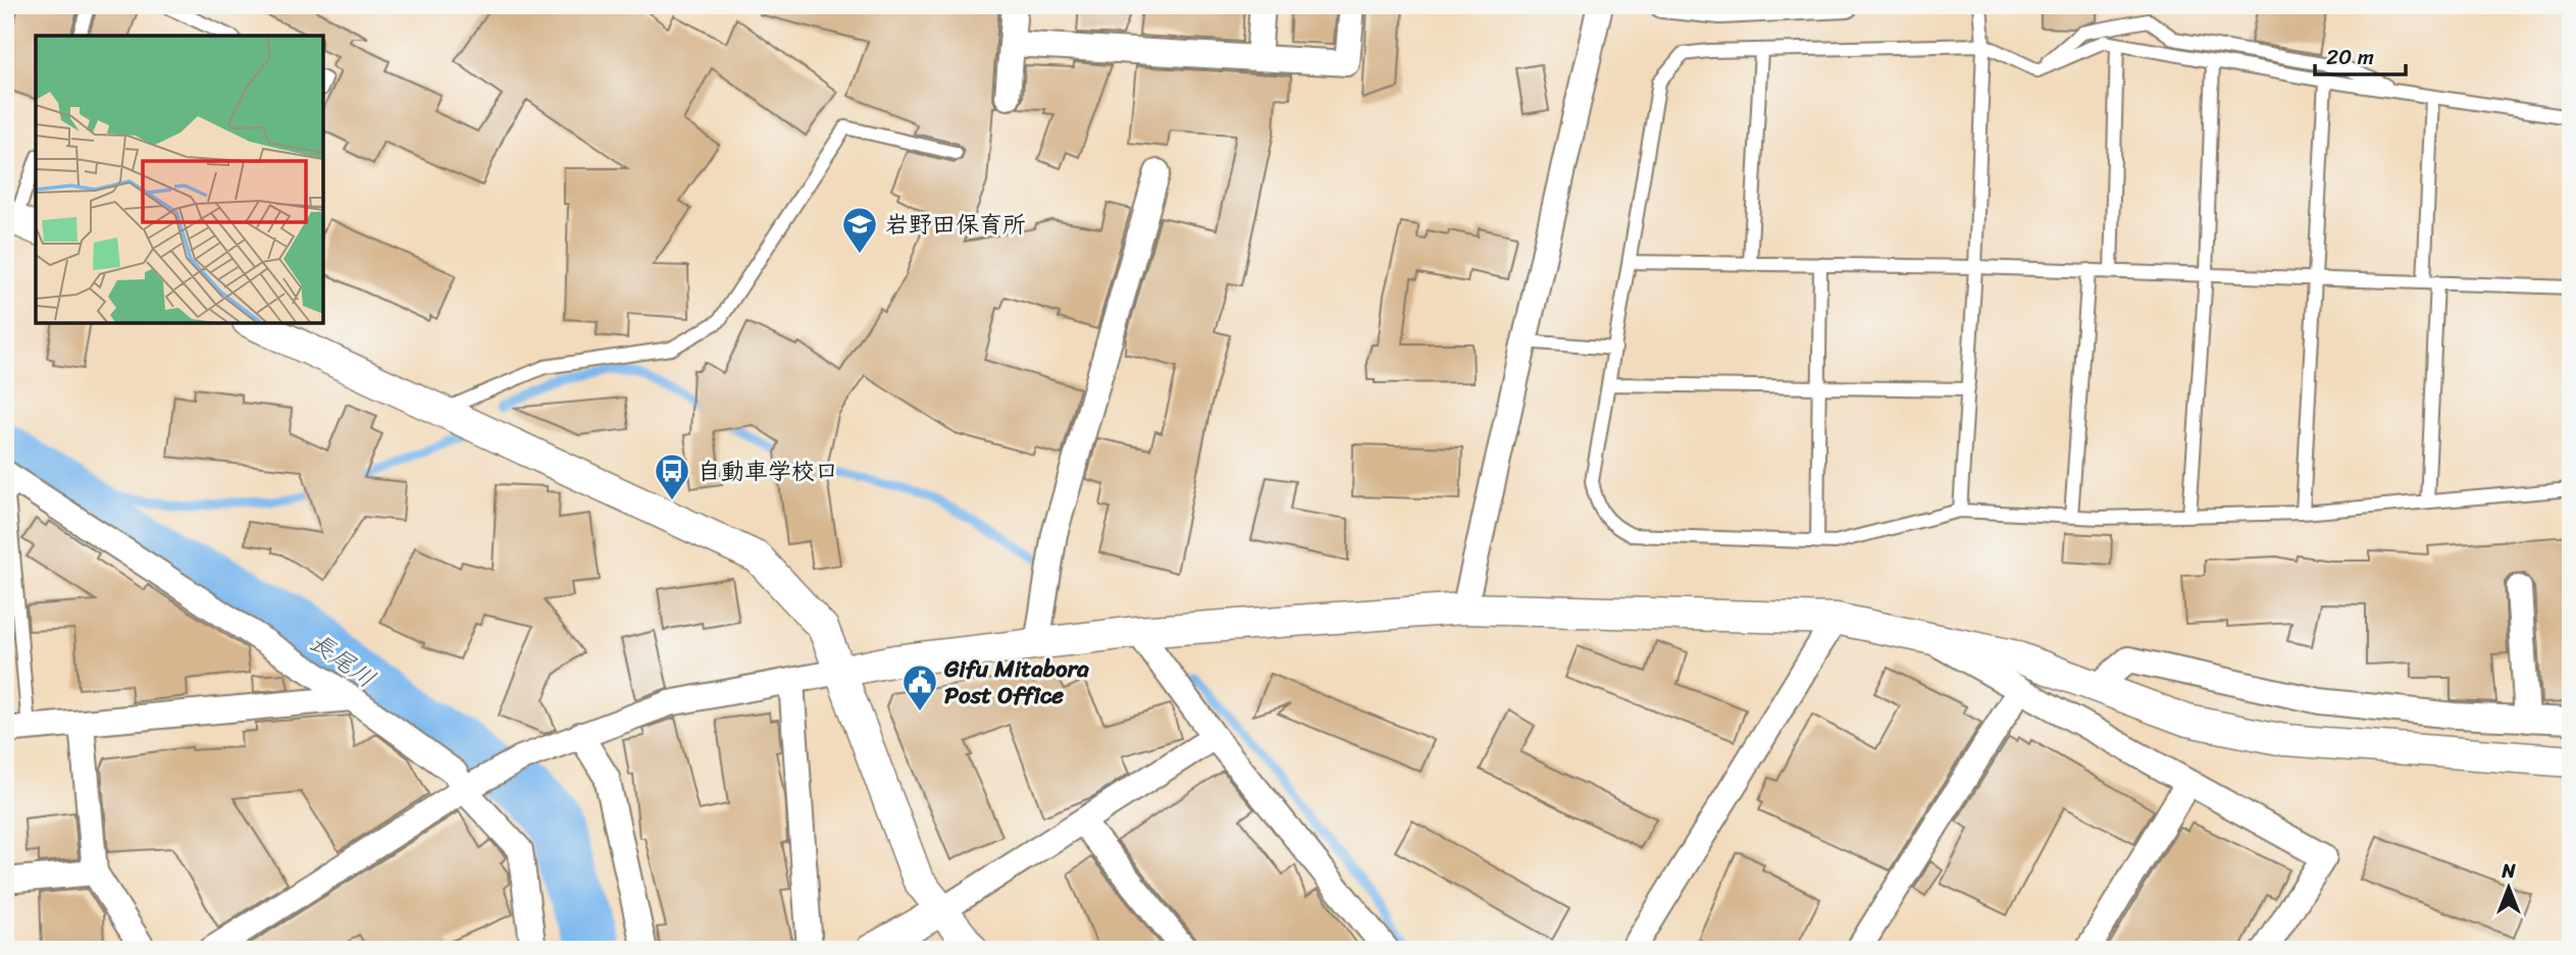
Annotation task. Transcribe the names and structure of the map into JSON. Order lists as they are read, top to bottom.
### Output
{
  "water": ["長尾川"],
  "places": {
    "school or university": ["岩野田保育所"],
    "bus stop": ["自動車学校口"],
    "public building": ["Gifu Mitabora Post Office"]
  },
  "scale_bar": "20 m",
  "north": "top"
}
